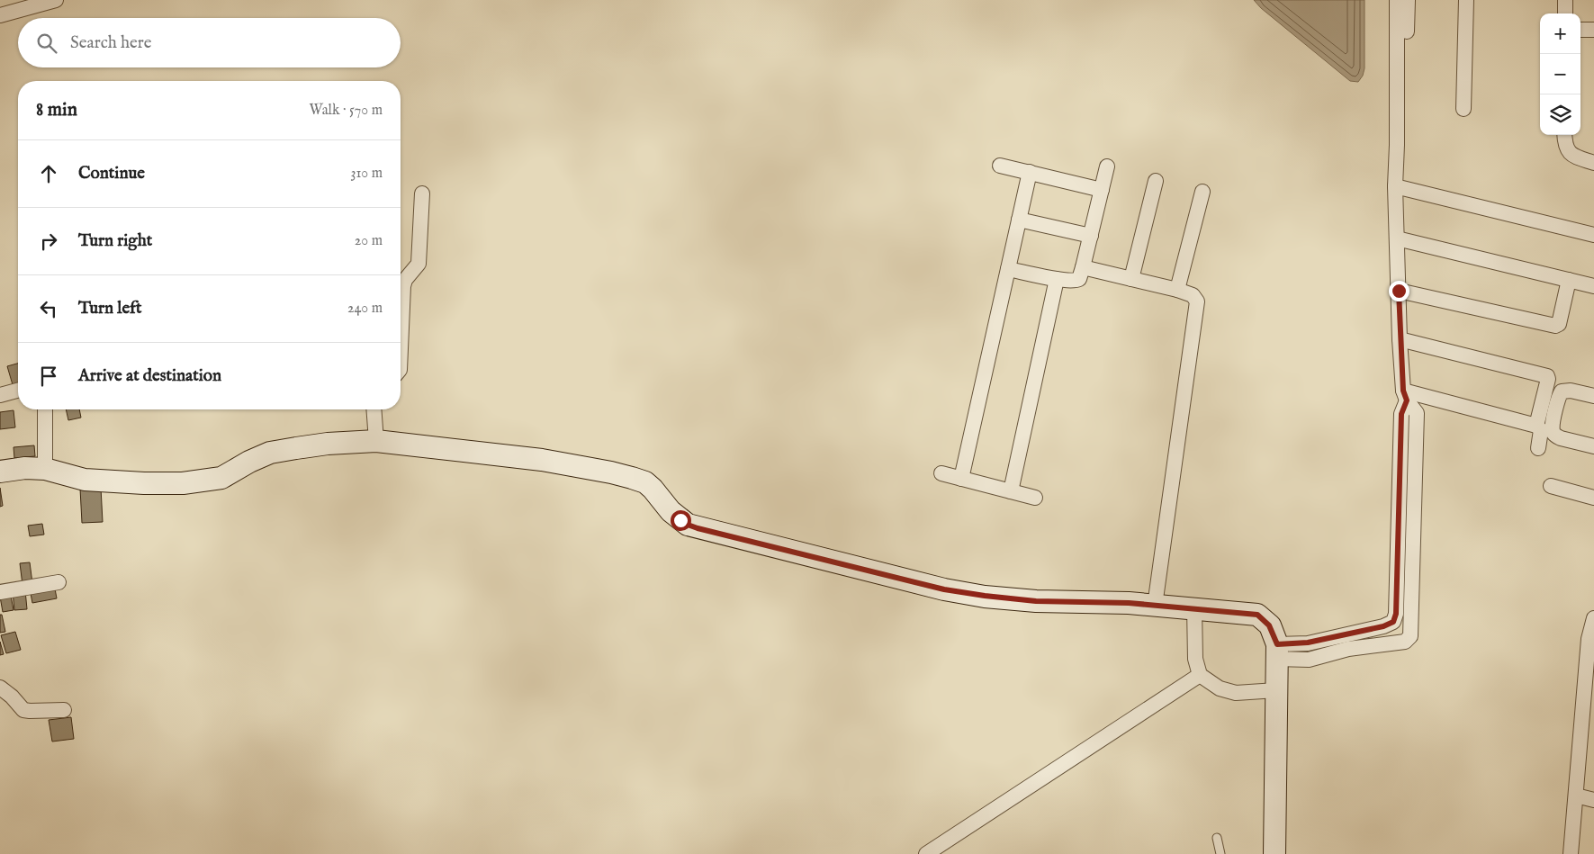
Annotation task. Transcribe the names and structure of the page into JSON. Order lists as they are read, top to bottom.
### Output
{
  "page": {
    "map_buttons": ["+", "−"],
    "search": "Search here",
    "heading": ["8 min", "Walk · 570 m"],
    "list": [
      ["Continue", "310 m"],
      ["Turn right", "20 m"],
      ["Turn left", "240 m"],
      "Arrive at destination"
    ]
  }
}
